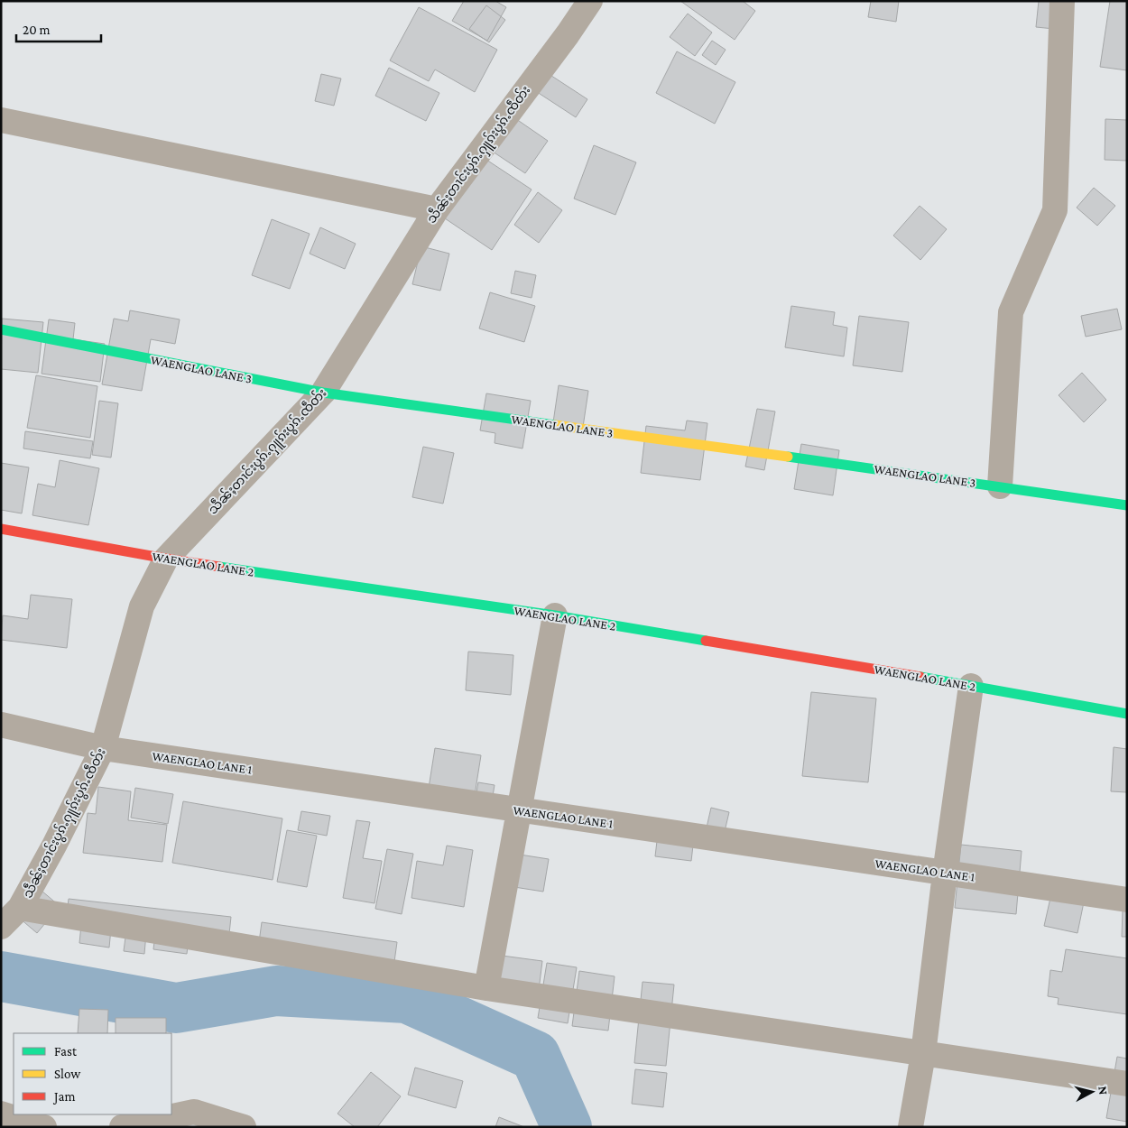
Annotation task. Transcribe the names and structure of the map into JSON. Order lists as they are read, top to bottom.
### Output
{
  "streets": {
    "street": [
      "သဵၼ်ႈတၢင်းပွၵ်ႉႁူၵ်းပွၵ်ႉၸဵတ်း",
      "WAENGLAO LANE 3",
      "WAENGLAO LANE 2",
      "WAENGLAO LANE 1"
    ]
  },
  "crossings": [
    ["သဵၼ်ႈတၢင်းပွၵ်ႉႁူၵ်းပွၵ်ႉၸဵတ်း", "WAENGLAO LANE 3"],
    ["သဵၼ်ႈတၢင်းပွၵ်ႉႁူၵ်းပွၵ်ႉၸဵတ်း", "WAENGLAO LANE 2"],
    ["သဵၼ်ႈတၢင်းပွၵ်ႉႁူၵ်းပွၵ်ႉၸဵတ်း", "WAENGLAO LANE 1"]
  ],
  "legend": ["Fast", "Slow", "Jam"],
  "scale_bar": "20 m",
  "north": "right"
}
